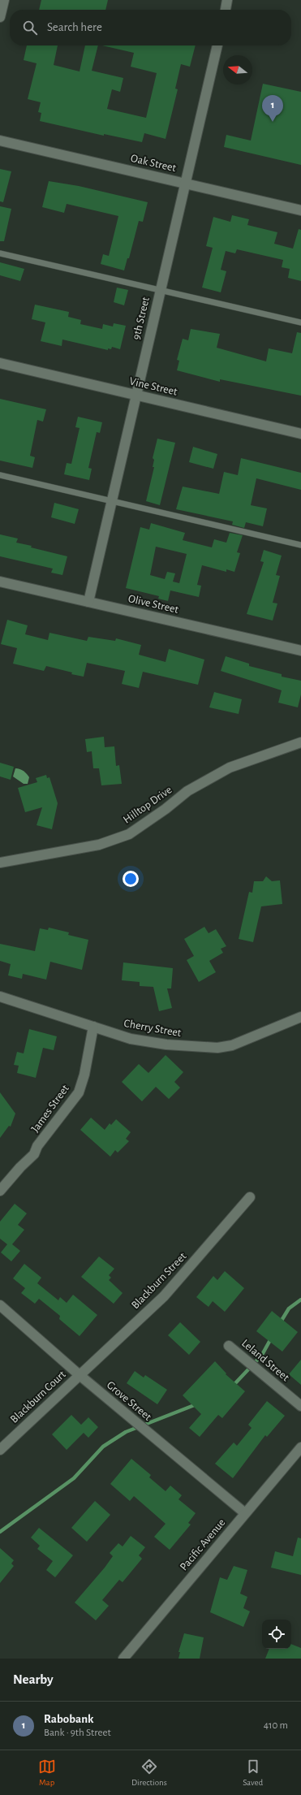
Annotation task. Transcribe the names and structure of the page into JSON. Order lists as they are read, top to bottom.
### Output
{
  "streets": {
    "street": [
      "Oak Street",
      "9th Street",
      "Vine Street",
      "Olive Street",
      "Hilltop Drive",
      "Cherry Street",
      "James Street",
      "Blackburn Street",
      "Leland Street",
      "Blackburn Court",
      "Grove Street",
      "Pacific Avenue"
    ]
  },
  "crossings": [
    ["Oak Street", "9th Street"],
    ["9th Street", "Vine Street"],
    ["9th Street", "Olive Street"],
    ["Cherry Street", "James Street"],
    ["Blackburn Street", "Blackburn Court"],
    ["Blackburn Street", "Grove Street"],
    ["Blackburn Court", "Grove Street"],
    ["Grove Street", "Pacific Avenue"]
  ],
  "north": "left",
  "page": {
    "search": "Search here",
    "pins": "1",
    "heading": "Nearby",
    "list": [
      {
        "mark": "1",
        "name": "Rabobank",
        "note": "Bank · 9th Street",
        "value": "410 m"
      }
    ],
    "nav": ["Map", "Directions", "Saved"]
  }
}
